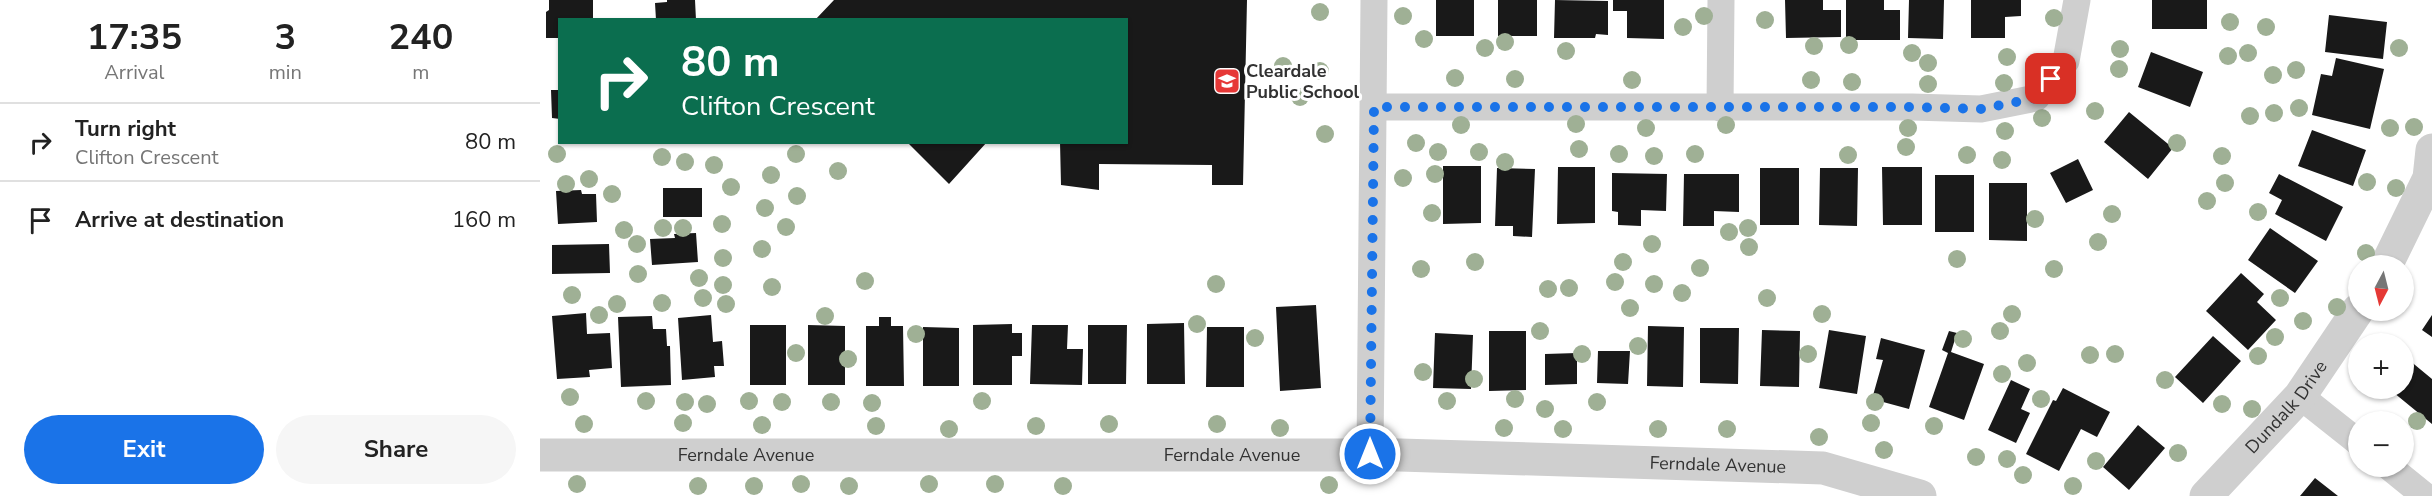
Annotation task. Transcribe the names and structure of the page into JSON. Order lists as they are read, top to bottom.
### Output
{
  "streets": {
    "street": ["Dundalk Drive", "Ferndale Avenue"]
  },
  "places": {
    "school or university": ["Cleardale Public School"]
  },
  "north": "bottom",
  "page": {
    "eta": [
      "17:35",
      "Arrival",
      "3",
      "min",
      "240",
      "m"
    ],
    "turn": ["80 m", "Clifton Crescent"],
    "list": [
      {
        "name": "Turn right",
        "note": "Clifton Crescent",
        "value": "80 m"
      },
      {
        "name": "Arrive at destination",
        "value": "160 m"
      }
    ],
    "map_buttons": ["+", "−"],
    "buttons": ["Exit", "Share"]
  }
}
